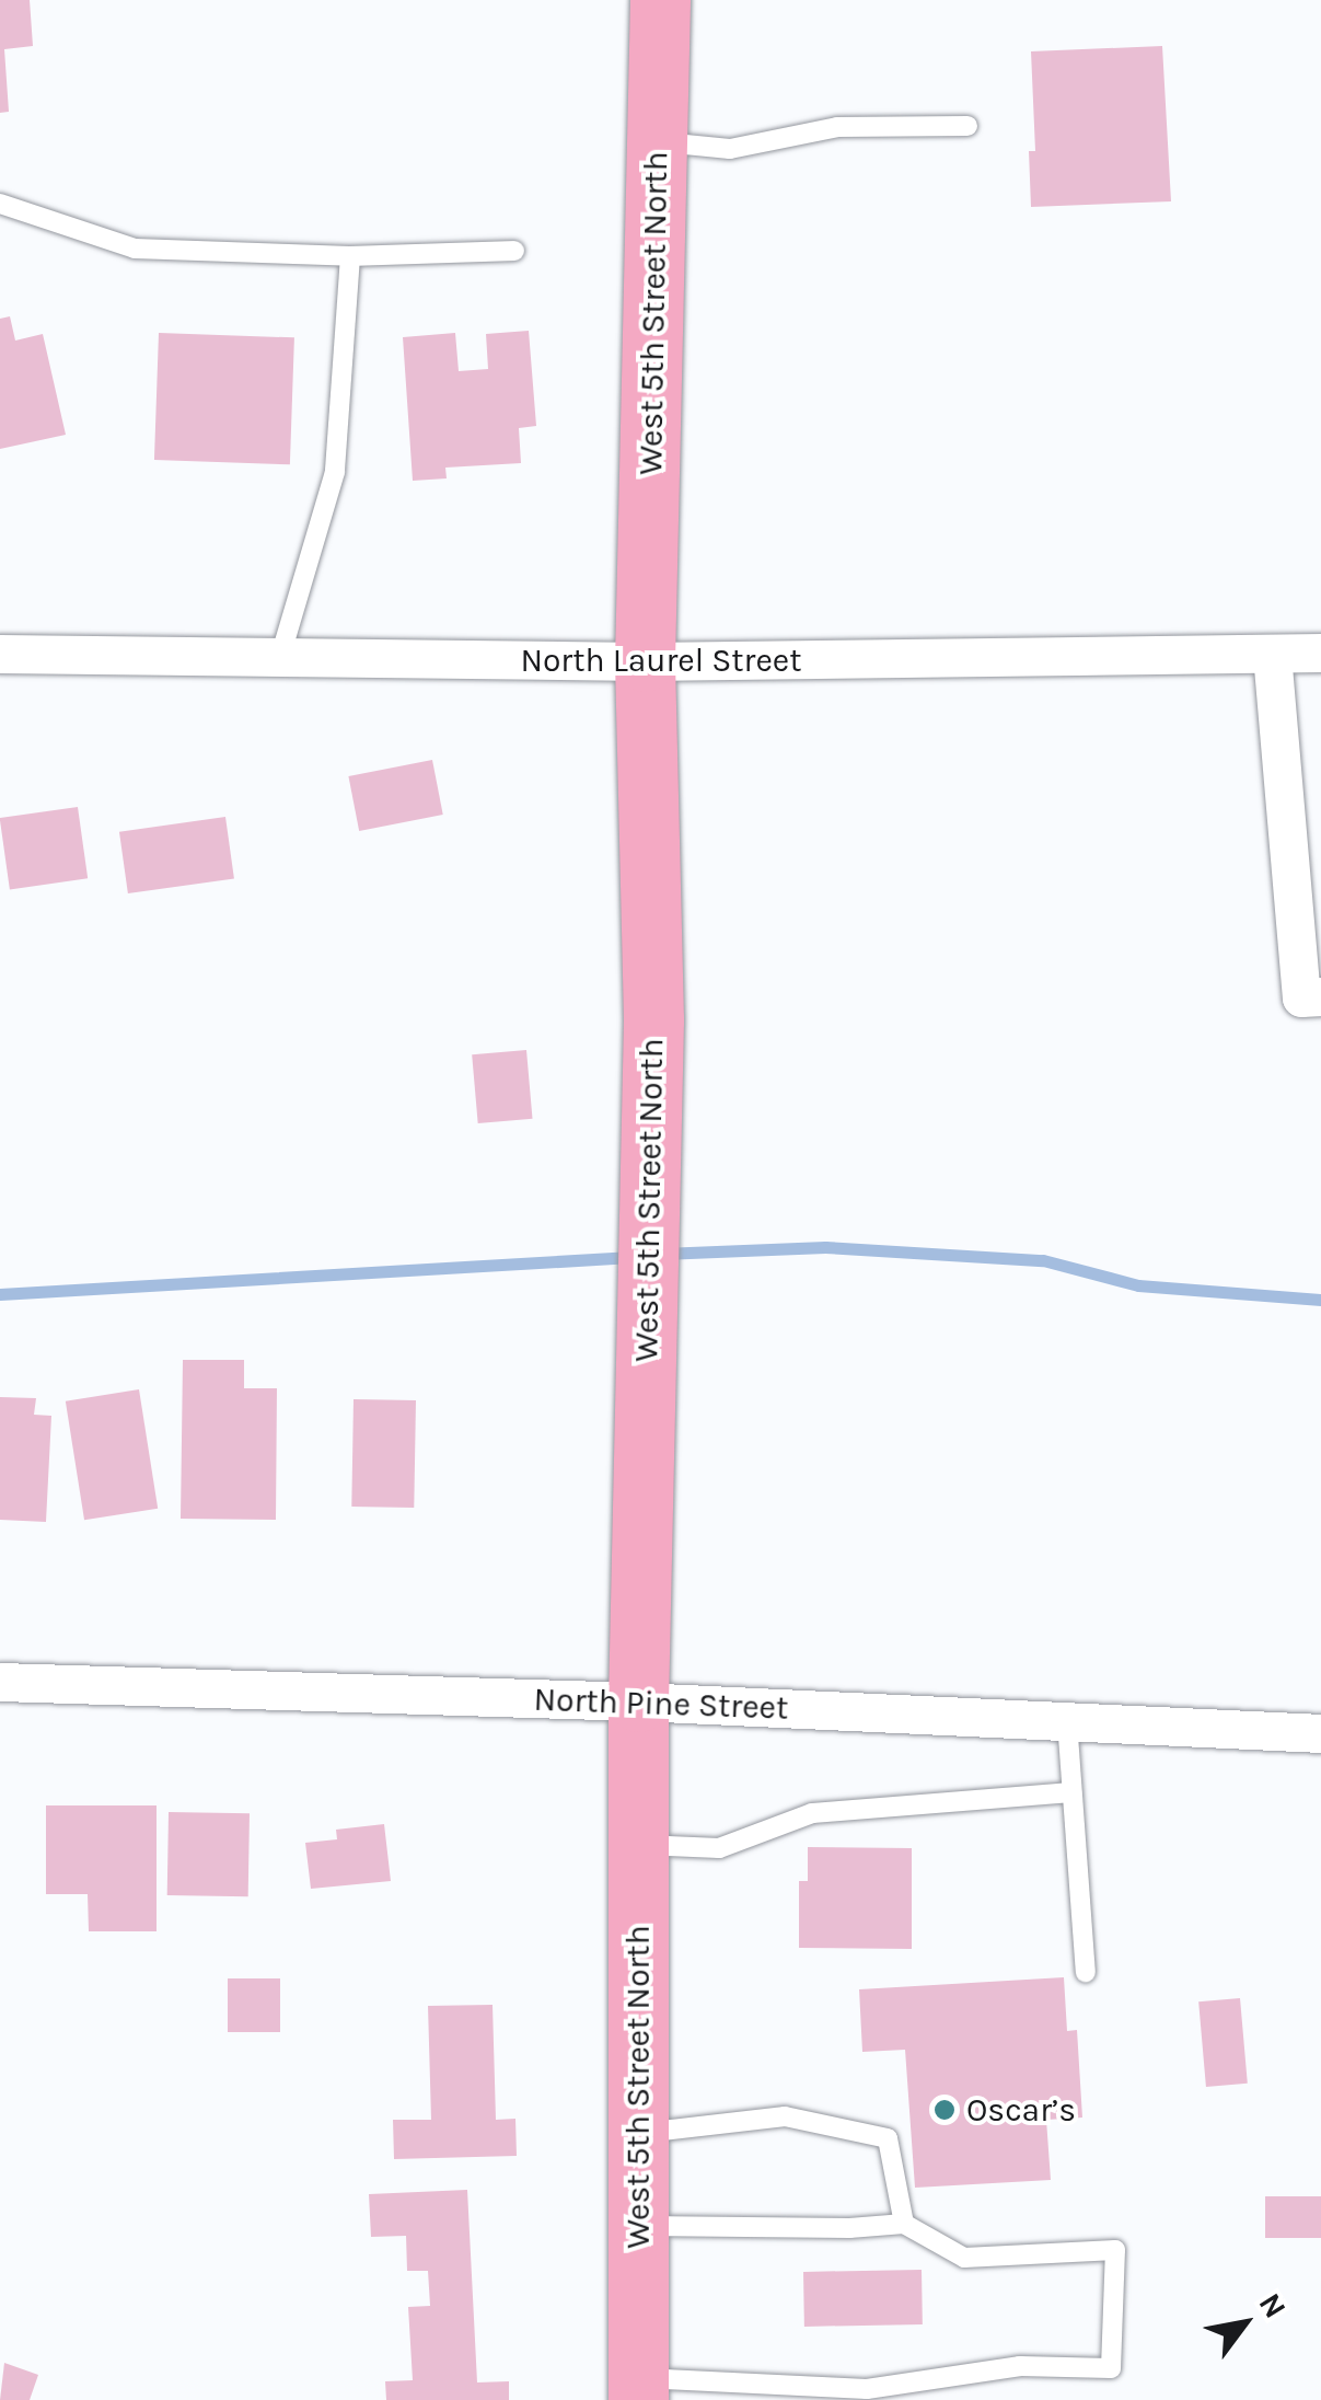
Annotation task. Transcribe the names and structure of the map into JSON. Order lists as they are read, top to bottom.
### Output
{
  "streets": {
    "main road": ["West 5th Street North"],
    "street": ["North Laurel Street", "North Pine Street"]
  },
  "crossings": [
    ["West 5th Street North", "North Laurel Street"],
    ["West 5th Street North", "North Pine Street"]
  ],
  "places": ["Oscar’s"],
  "north": "top right"
}
